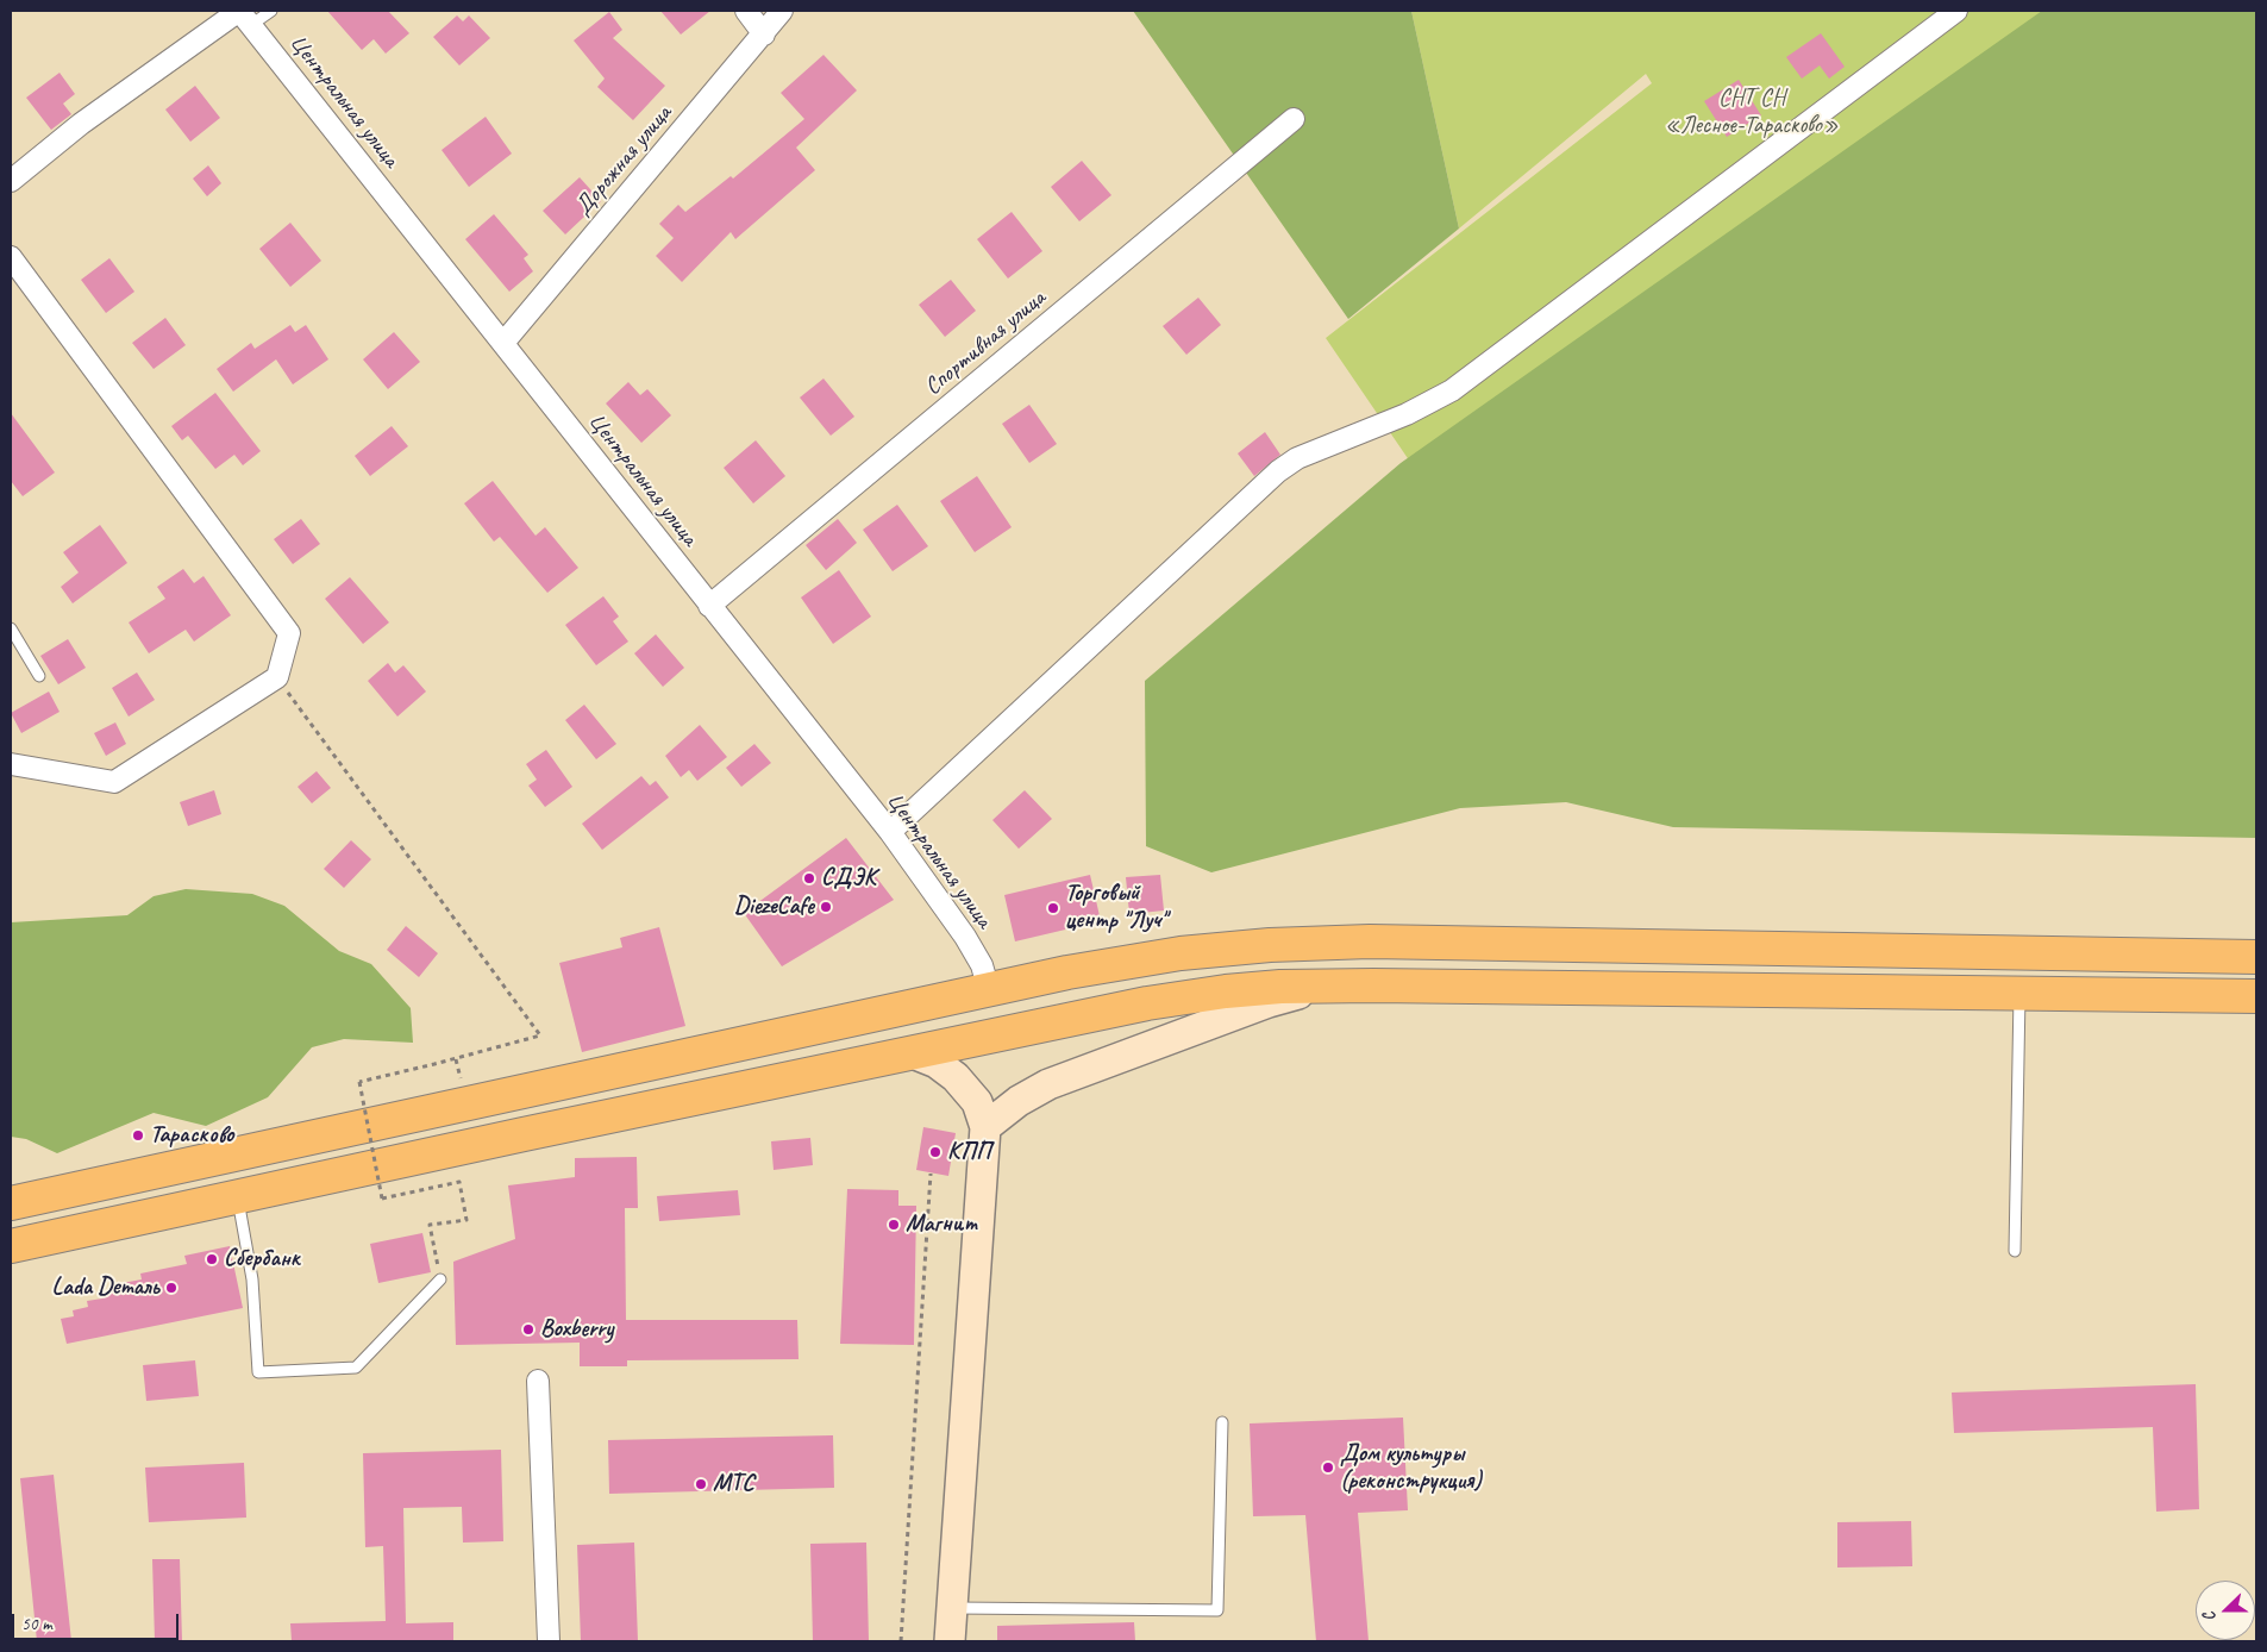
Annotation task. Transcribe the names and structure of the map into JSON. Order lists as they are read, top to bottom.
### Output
{
  "streets": {
    "street": ["Центральная улица", "Дорожная улица", "Спортивная улица"]
  },
  "crossings": [
    ["Центральная улица", "Дорожная улица"],
    ["Центральная улица", "Спортивная улица"]
  ],
  "parks": ["СНТ СН «Лесное-Тарасково»"],
  "places": [
    "СДЭК",
    "DiezeCafe",
    "Торговый центр \"Луч\"",
    "Тарасково",
    "КПП",
    "Магнит",
    "Сбербанк",
    "Lada Dеталь",
    "Boxberry",
    "Дом культуры (реконструкция)",
    "МТС"
  ],
  "scale_bar": "50 m",
  "north": "left"
}
